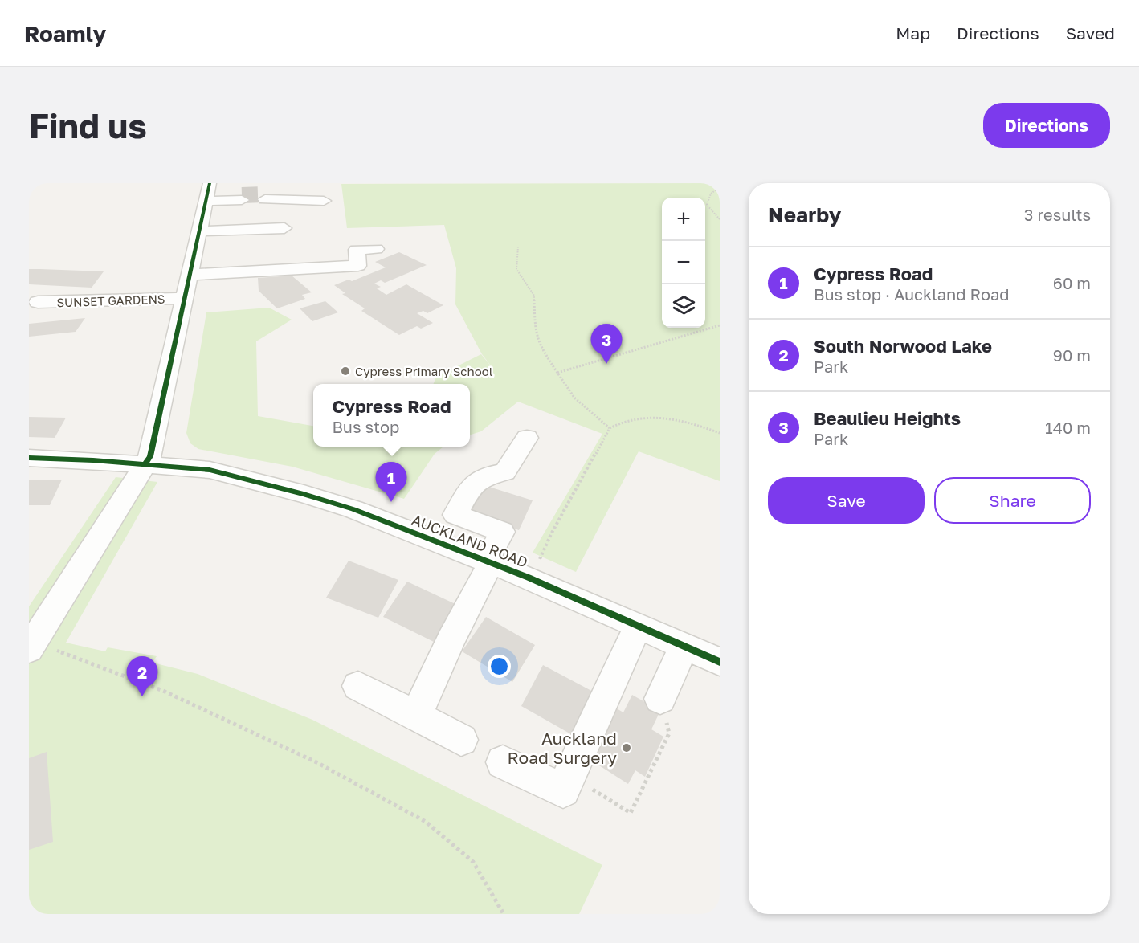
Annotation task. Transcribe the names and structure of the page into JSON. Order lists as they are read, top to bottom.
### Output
{
  "streets": {
    "street": ["SUNSET GARDENS", "AUCKLAND ROAD"]
  },
  "places": ["Cypress Primary School", "Auckland Road Surgery"],
  "page": {
    "header": "Roamly",
    "nav": ["Map", "Directions", "Saved"],
    "buttons": [
      "Directions",
      ["Save", "Share"]
    ],
    "title": "Find us",
    "heading": ["Nearby", "3 results"],
    "map_buttons": ["+", "−"],
    "list": [
      {
        "mark": "1",
        "name": "Cypress Road",
        "note": "Bus stop · Auckland Road",
        "value": "60 m"
      },
      {
        "mark": "2",
        "name": "South Norwood Lake",
        "note": "Park",
        "value": "90 m"
      },
      {
        "mark": "3",
        "name": "Beaulieu Heights",
        "note": "Park",
        "value": "140 m"
      }
    ],
    "pins": ["3", "1", "2"],
    "popup": ["Cypress Road", "Bus stop"]
  }
}
